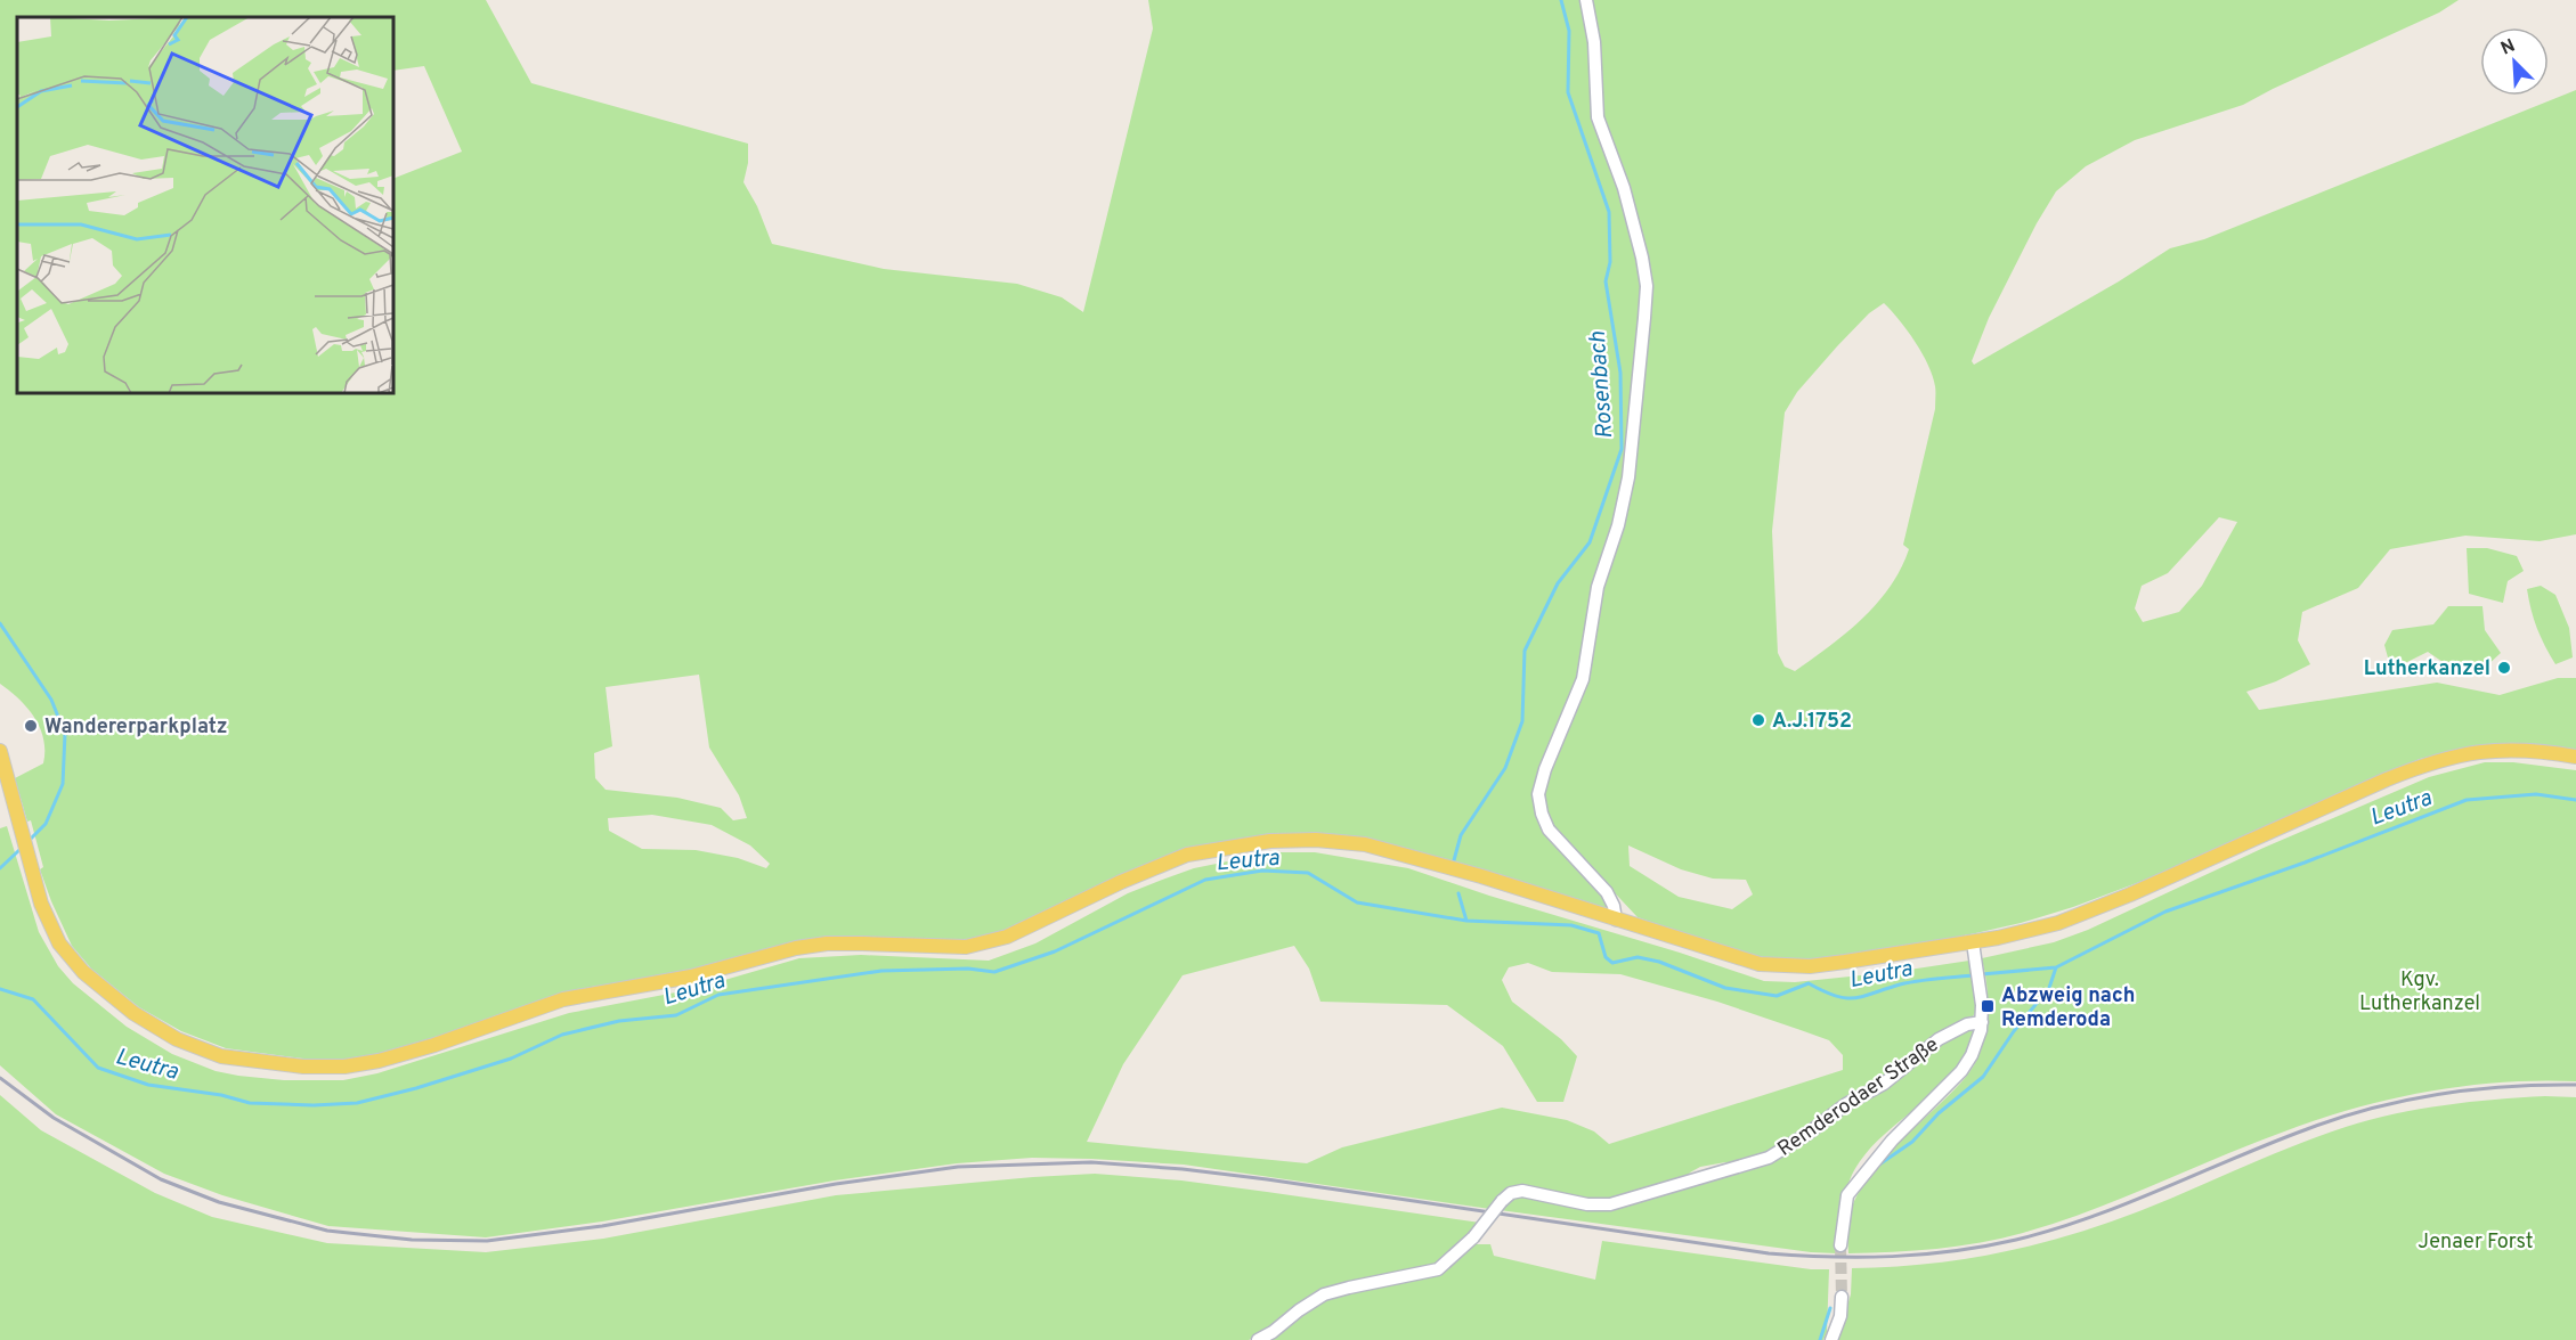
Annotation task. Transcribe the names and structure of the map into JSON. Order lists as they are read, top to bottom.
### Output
{
  "streets": {
    "street": ["Remderodaer Straße"]
  },
  "water": ["Rosenbach", "Leutra"],
  "parks": ["Kgv. Lutherkanzel", "Jenaer Forst"],
  "places": {
    "other": ["Lutherkanzel", "A.J.1752", "Wandererparkplatz"],
    "transit": ["Abzweig nach Remderoda"]
  },
  "north": "top left"
}
